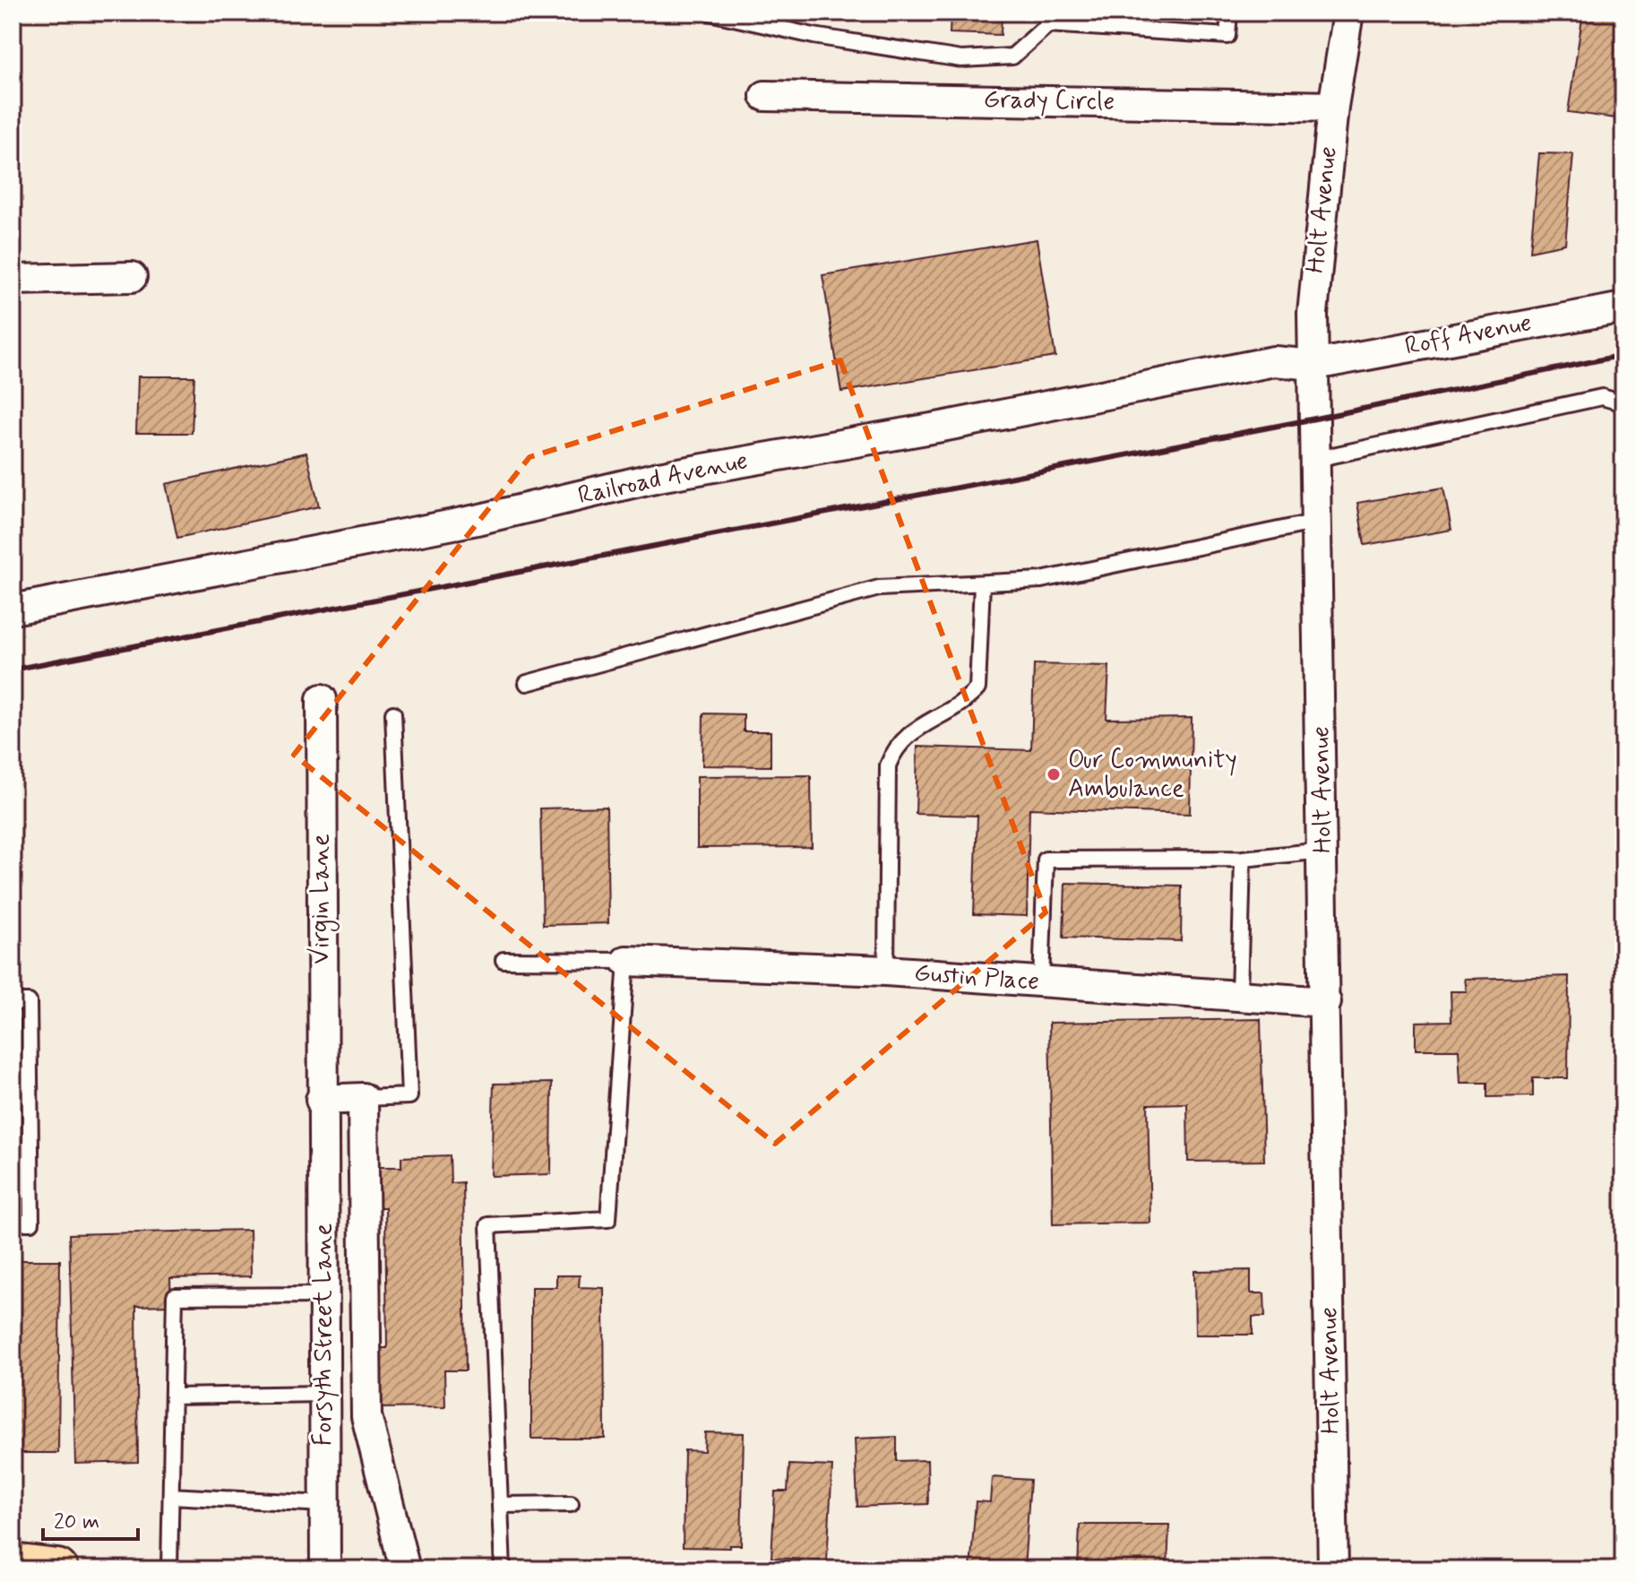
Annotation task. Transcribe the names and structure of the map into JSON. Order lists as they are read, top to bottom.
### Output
{
  "streets": {
    "street": [
      "Grady Circle",
      "Holt Avenue",
      "Roff Avenue",
      "Railroad Avenue",
      "Virgin Lane",
      "Gustin Place",
      "Forsyth Street Lane"
    ]
  },
  "crossings": [
    ["Grady Circle", "Holt Avenue"],
    ["Holt Avenue", "Roff Avenue"],
    ["Holt Avenue", "Railroad Avenue"],
    ["Holt Avenue", "Gustin Place"],
    ["Roff Avenue", "Railroad Avenue"],
    ["Virgin Lane", "Forsyth Street Lane"]
  ],
  "places": ["Our Community Ambulance"],
  "scale_bar": "20 m"
}
